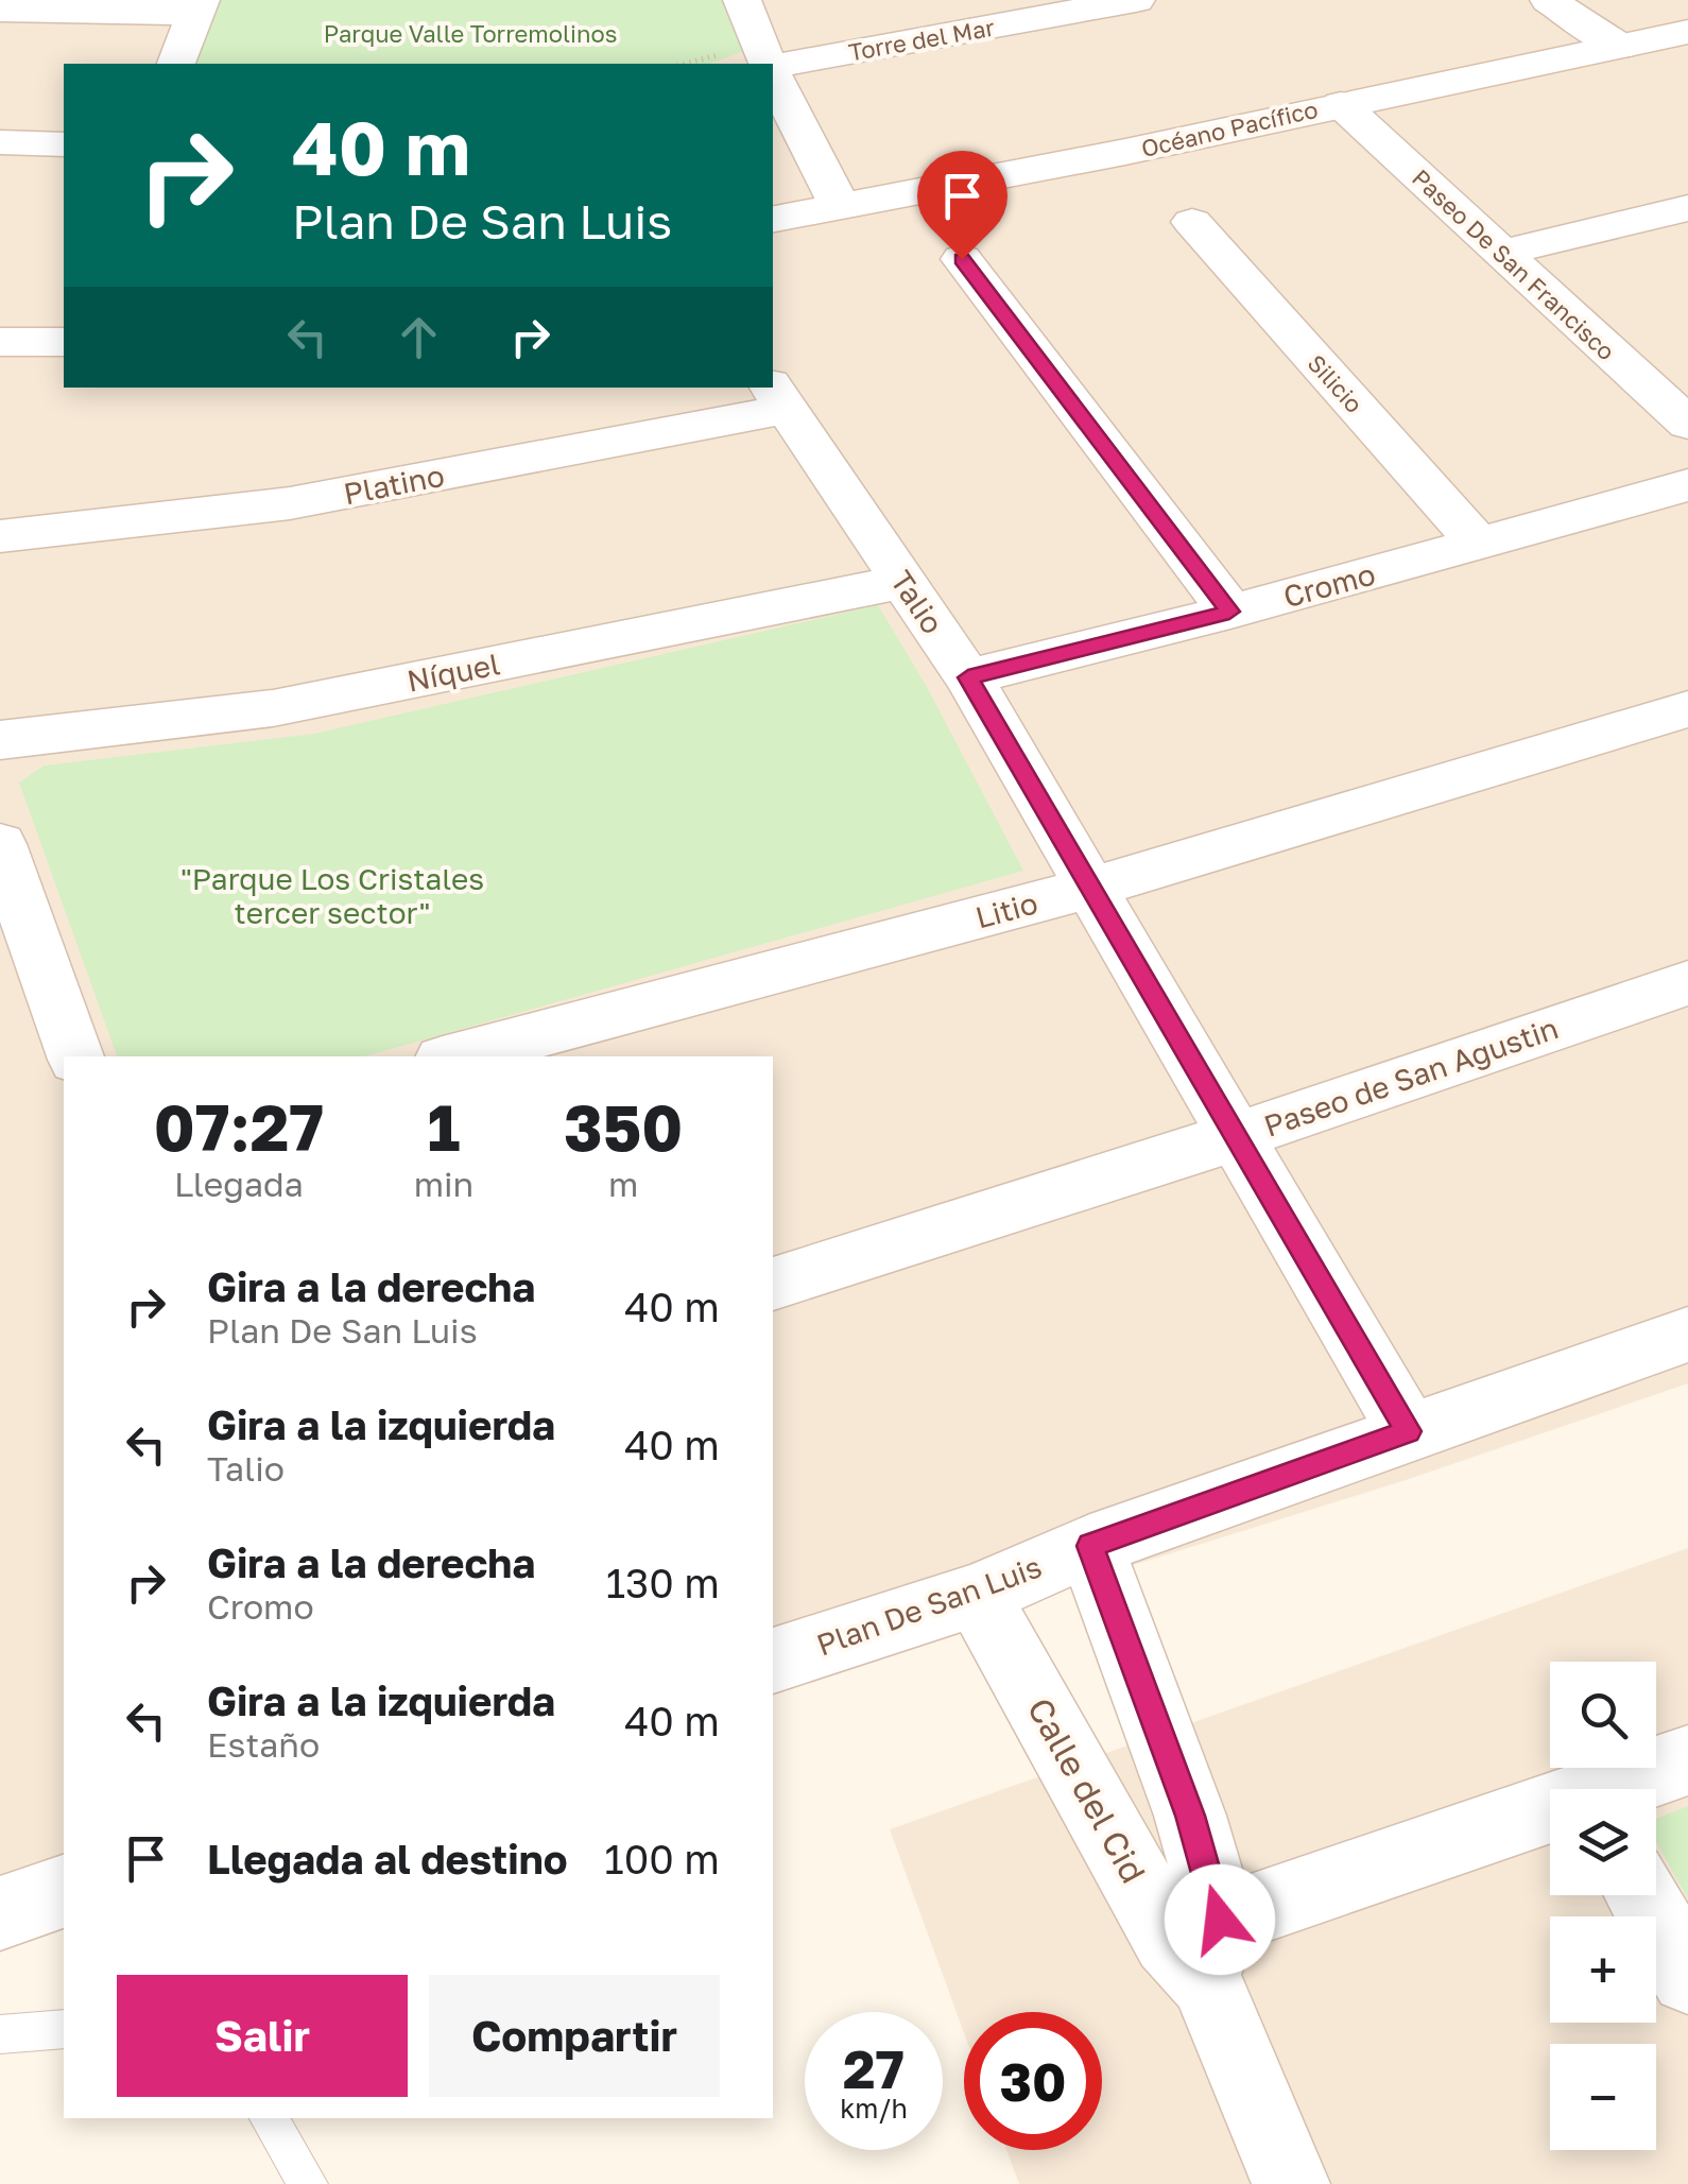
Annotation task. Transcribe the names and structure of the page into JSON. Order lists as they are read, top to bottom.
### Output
{
  "streets": {
    "street": [
      "Torre del Mar",
      "Océano Pacífico",
      "Paseo De San Francisco",
      "Silicio",
      "Platino",
      "Cromo",
      "Talio",
      "Níquel",
      "Litio",
      "Paseo de San Agustin",
      "Plan De San Luis",
      "Calle del Cid"
    ]
  },
  "crossings": [
    ["Océano Pacífico", "Paseo De San Francisco"],
    ["Silicio", "Cromo"],
    ["Platino", "Talio"],
    ["Cromo", "Talio"],
    ["Talio", "Níquel"],
    ["Talio", "Litio"],
    ["Talio", "Paseo de San Agustin"],
    ["Talio", "Plan De San Luis"],
    ["Plan De San Luis", "Calle del Cid"]
  ],
  "parks": ["Parque Valle Torremolinos", "\"Parque Los Cristales tercer sector\""],
  "page": {
    "turn": ["40 m", "Plan De San Luis"],
    "eta": [
      "07:27",
      "Llegada",
      "1",
      "min",
      "350",
      "m"
    ],
    "list": [
      {
        "name": "Gira a la derecha",
        "note": "Plan De San Luis",
        "value": "40 m"
      },
      {
        "name": "Gira a la izquierda",
        "note": "Talio",
        "value": "40 m"
      },
      {
        "name": "Gira a la derecha",
        "note": "Cromo",
        "value": "130 m"
      },
      {
        "name": "Gira a la izquierda",
        "note": "Estaño",
        "value": "40 m"
      },
      {
        "name": "Llegada al destino",
        "value": "100 m"
      }
    ],
    "map_buttons": ["+", "−"],
    "buttons": ["Salir", "Compartir"],
    "speed": "27 km/h",
    "limit": "30"
  }
}
